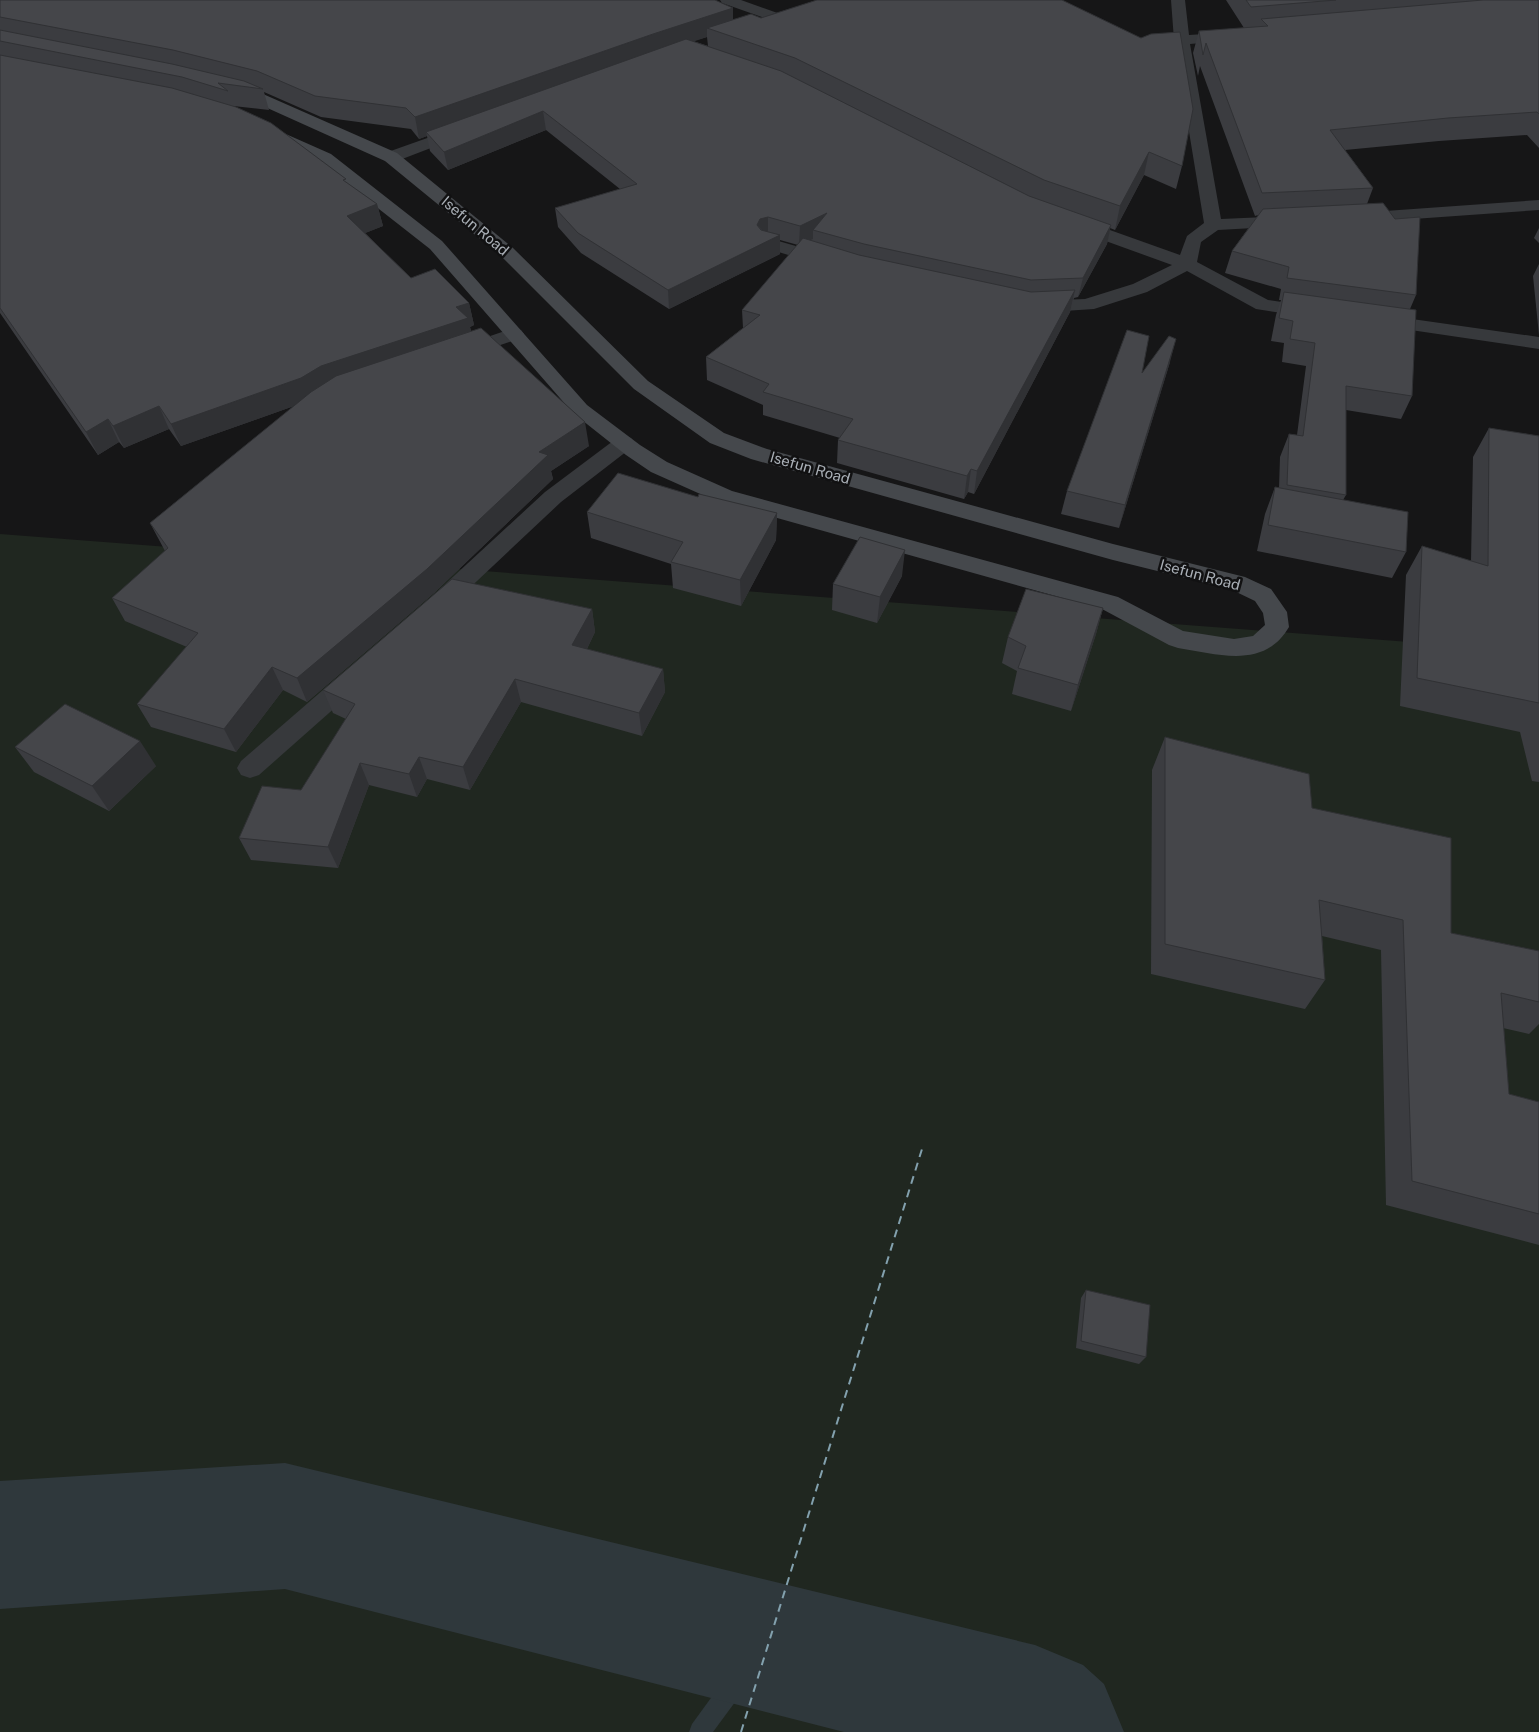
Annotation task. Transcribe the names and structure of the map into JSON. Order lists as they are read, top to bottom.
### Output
{
  "streets": {
    "street": ["Isefun Road"]
  }
}
